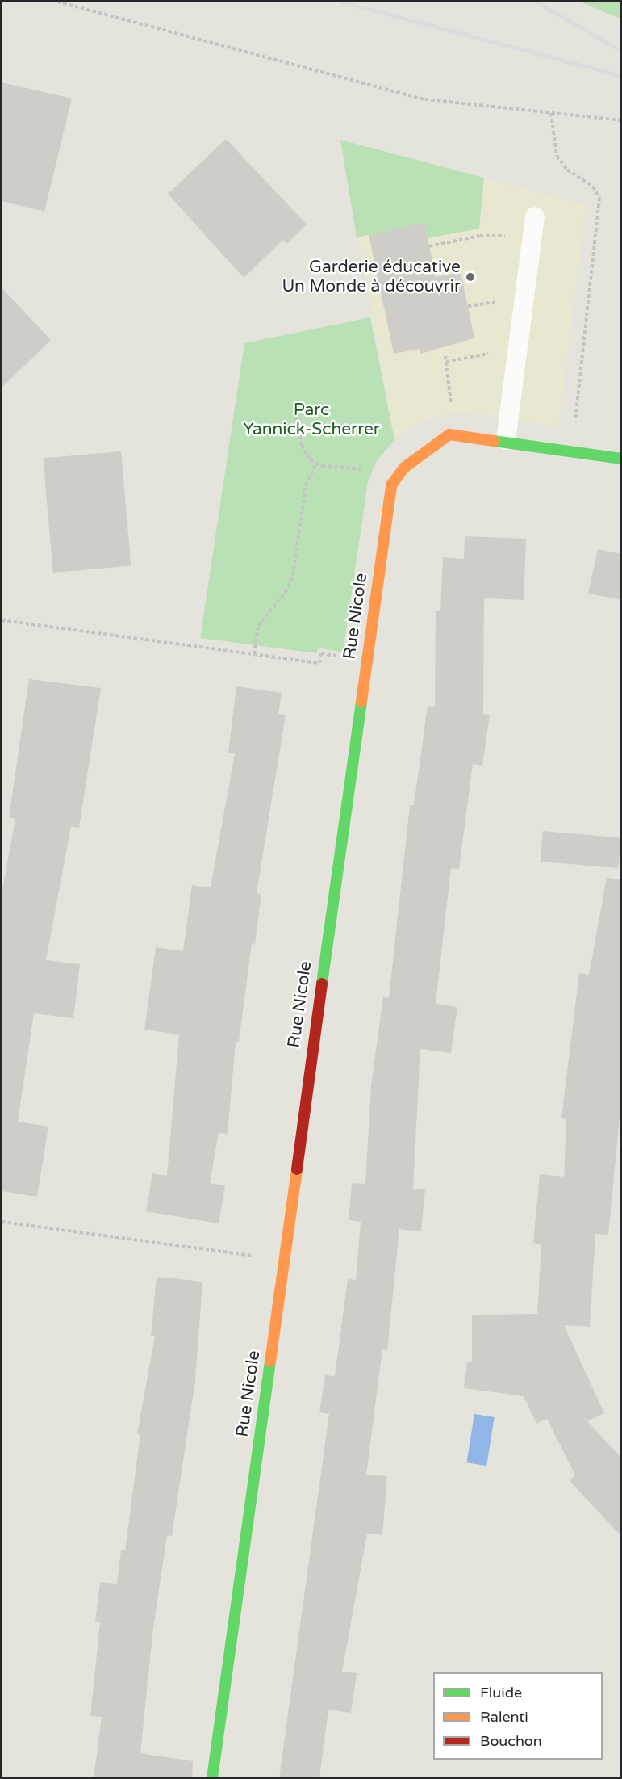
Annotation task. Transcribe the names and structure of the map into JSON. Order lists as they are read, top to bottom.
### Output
{
  "streets": {
    "street": ["Rue Nicole"]
  },
  "parks": ["Parc Yannick-Scherrer"],
  "places": ["Garderie éducative Un Monde à découvrir"],
  "legend": ["Fluide", "Ralenti", "Bouchon"]
}
